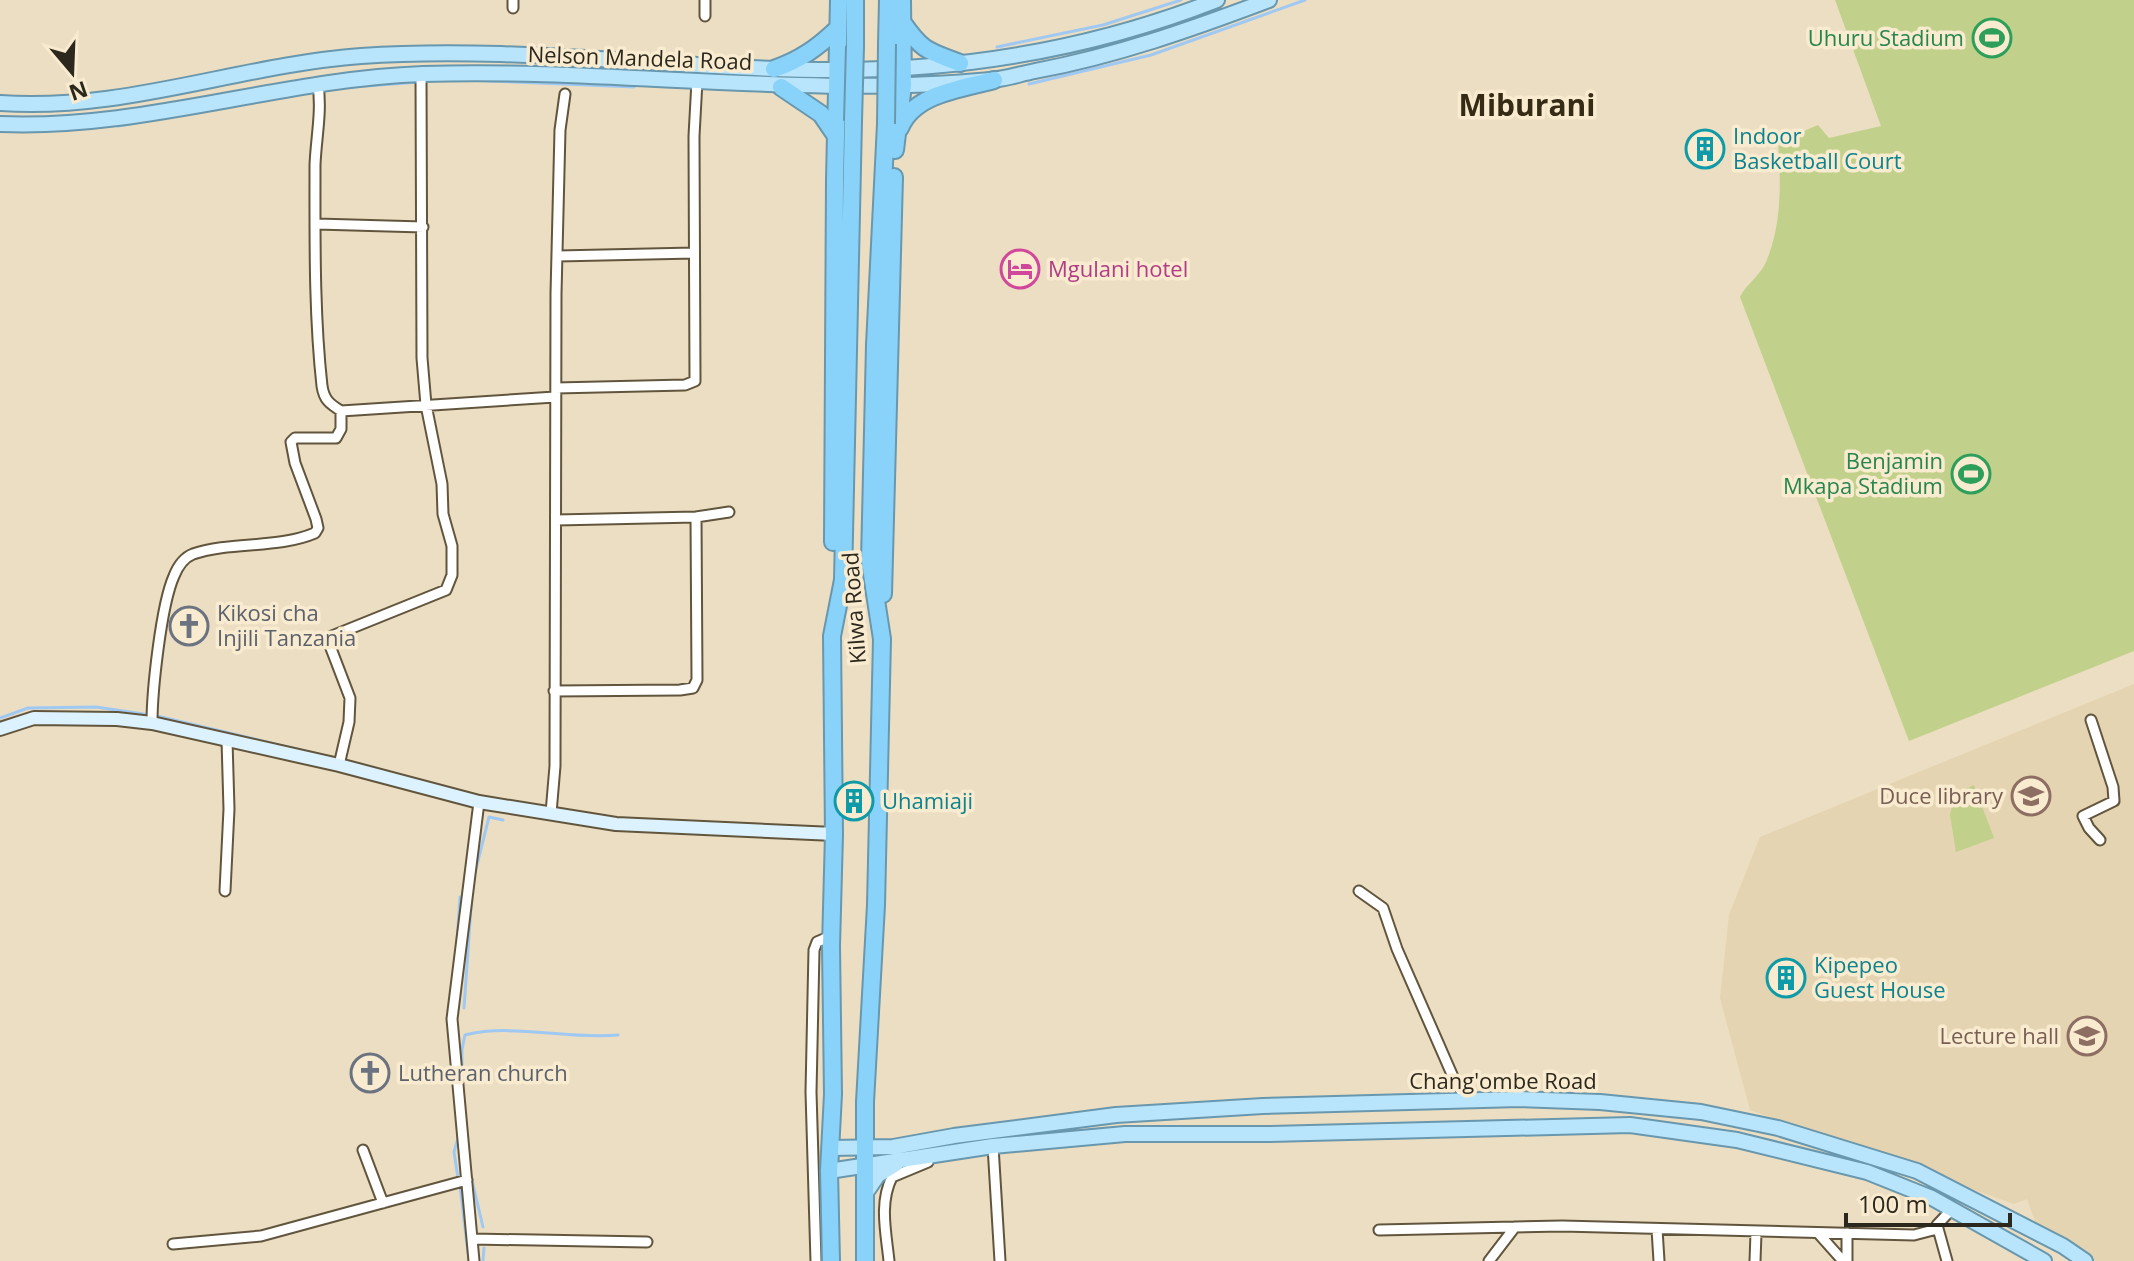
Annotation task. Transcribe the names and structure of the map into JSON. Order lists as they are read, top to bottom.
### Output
{
  "streets": {
    "highway": ["Kilwa Road"],
    "main road": ["Nelson Mandela Road", "Chang'ombe Road"]
  },
  "crossings": [
    ["Kilwa Road", "Chang'ombe Road"]
  ],
  "districts": ["Miburani"],
  "places": {
    "sports": ["Uhuru Stadium", "Benjamin Mkapa Stadium"],
    "building": ["Indoor Basketball Court", "Uhamiaji", "Kipepeo Guest House"],
    "hotel": ["Mgulani hotel"],
    "church": ["Kikosi cha Injili Tanzania", "Lutheran church"],
    "school or university": ["Duce library", "Lecture hall"]
  },
  "scale_bar": "100 m",
  "north": "bottom"
}
